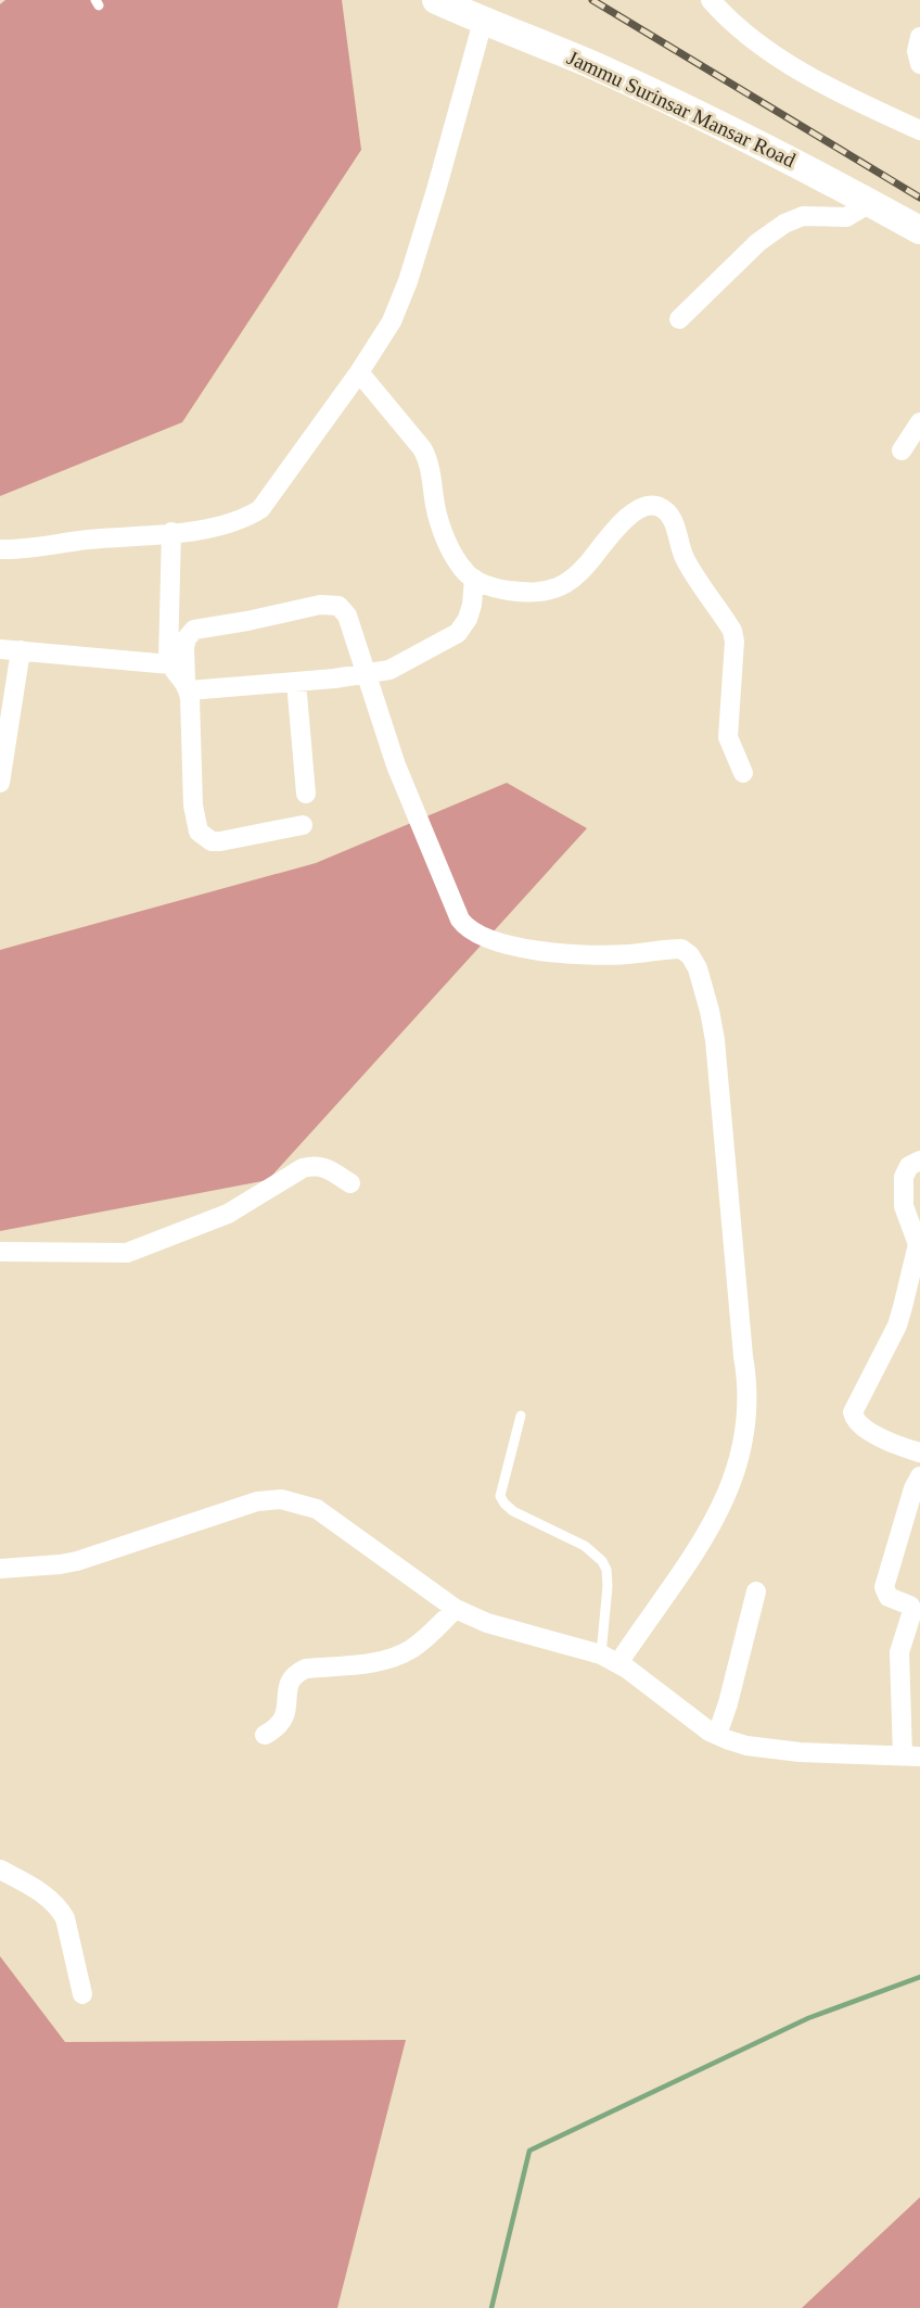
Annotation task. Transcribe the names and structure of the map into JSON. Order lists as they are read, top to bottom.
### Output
{
  "streets": {
    "main road": ["Jammu Surinsar Mansar Road"]
  }
}
